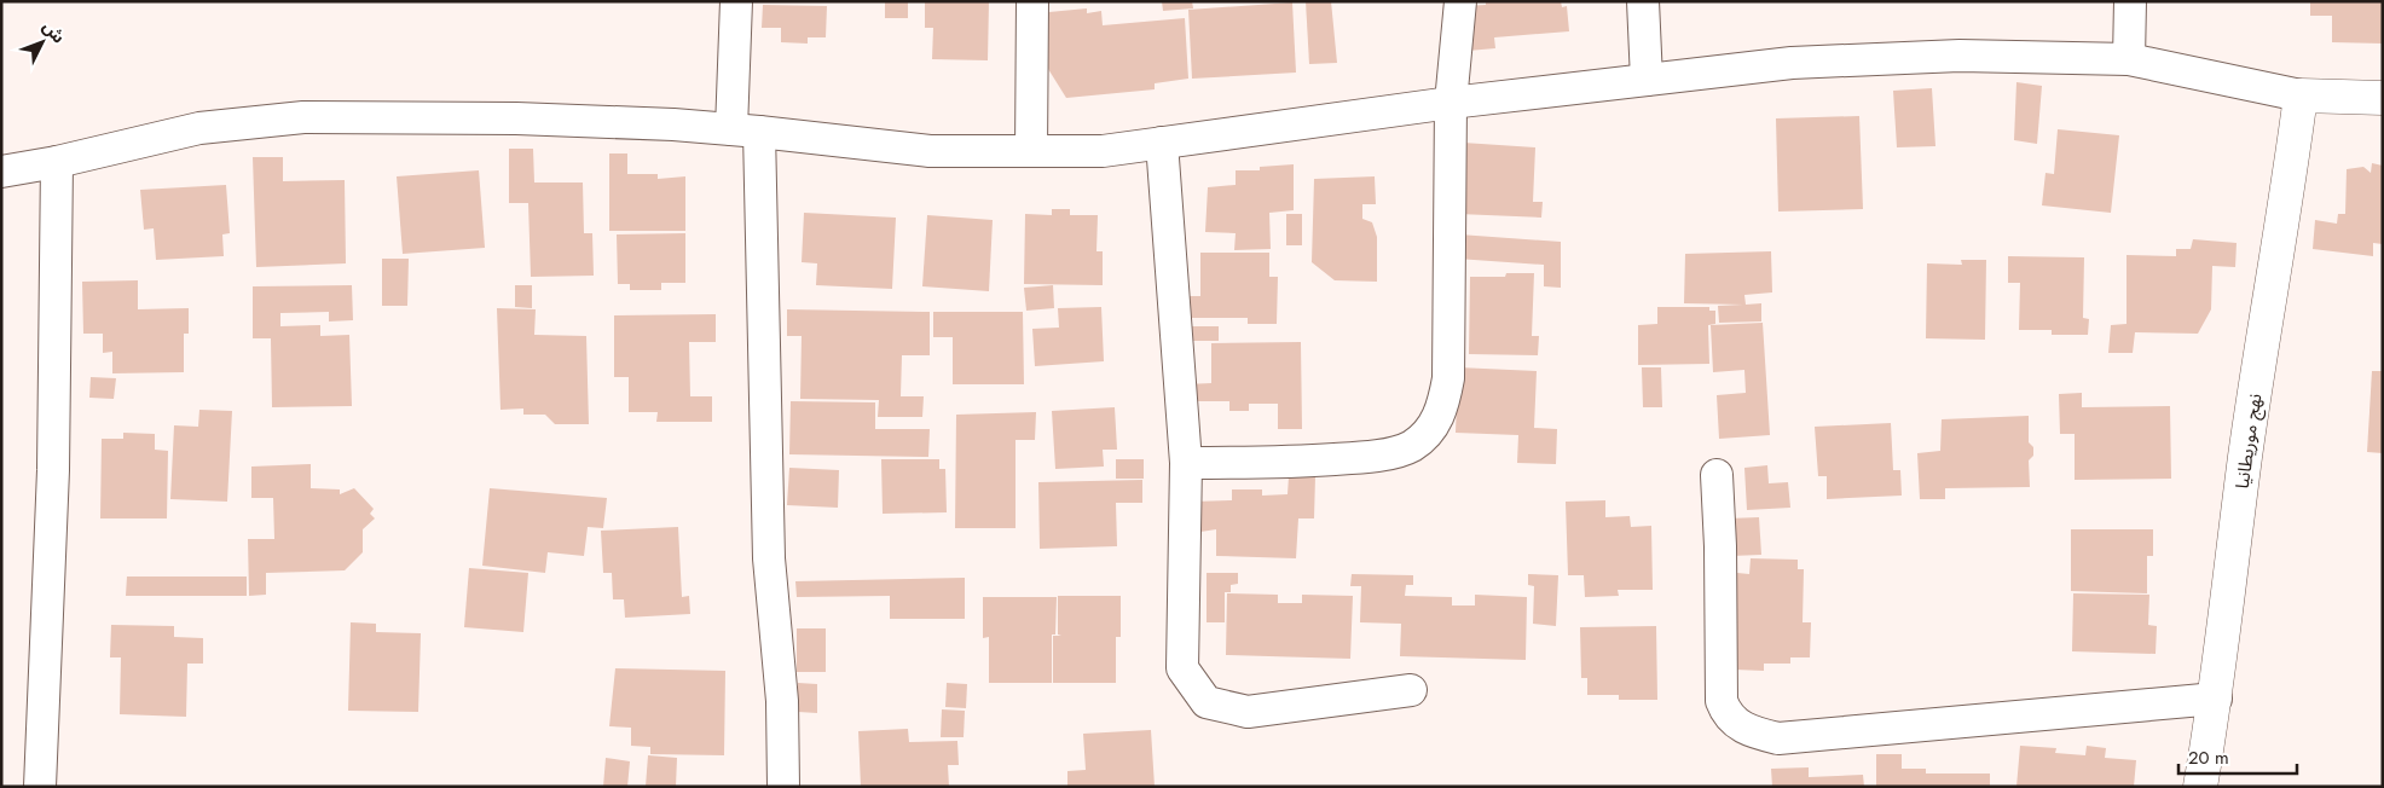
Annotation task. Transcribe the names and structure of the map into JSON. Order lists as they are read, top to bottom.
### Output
{
  "streets": {
    "main road": ["نهج موريطانيا"]
  },
  "scale_bar": "20 m",
  "north": "top right"
}
